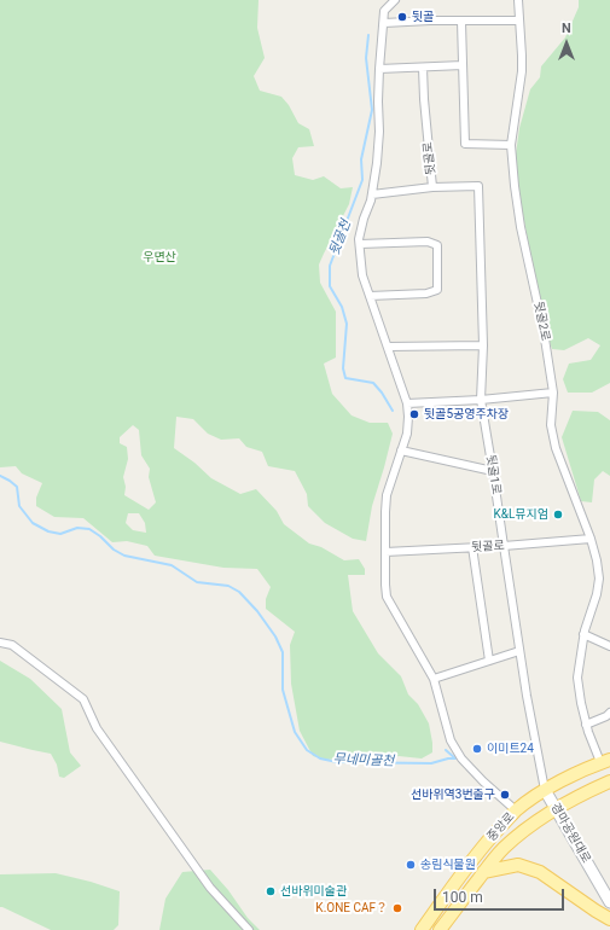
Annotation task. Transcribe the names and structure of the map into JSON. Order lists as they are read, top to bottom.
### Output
{
  "streets": {
    "main road": ["중앙로"],
    "street": [
      "뒷골로",
      "뒷골2로",
      "뒷골1로",
      "경마공원대로"
    ]
  },
  "crossings": [
    ["뒷골로", "뒷골2로"],
    ["뒷골로", "뒷골1로"],
    ["뒷골2로", "중앙로"],
    ["뒷골1로", "중앙로"],
    ["뒷골1로", "경마공원대로"],
    ["중앙로", "경마공원대로"]
  ],
  "water": ["뒷골천", "무네미골천"],
  "parks": ["우면산"],
  "places": [
    "뒷골",
    "뒷골5공영주차장",
    "K&L뮤지엄",
    "이미트24",
    "선바위역3번출구",
    "송림식물원",
    "선바위미술관",
    "K.ONE CAF？"
  ],
  "scale_bar": "100 m",
  "north": "top"
}
